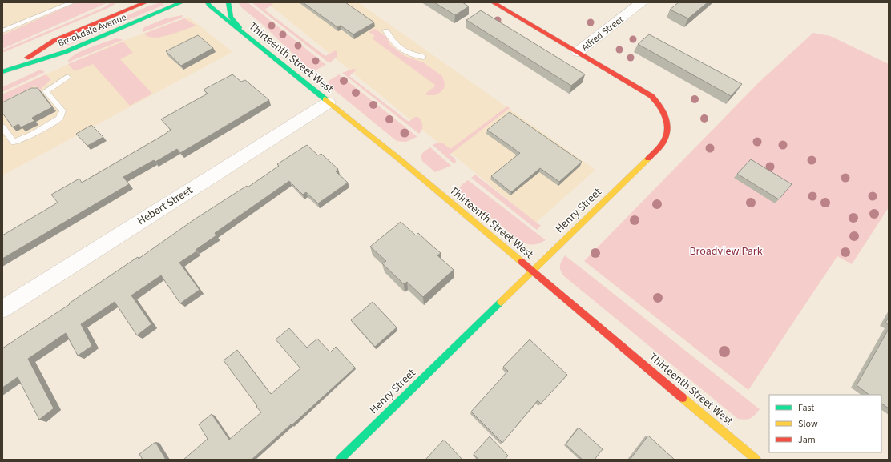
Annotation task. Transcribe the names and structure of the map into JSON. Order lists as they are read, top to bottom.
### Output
{
  "streets": {
    "street": [
      "Brookdale Avenue",
      "Alfred Street",
      "Thirteenth Street West",
      "Hebert Street",
      "Henry Street"
    ]
  },
  "crossings": [
    ["Alfred Street", "Henry Street"],
    ["Thirteenth Street West", "Hebert Street"],
    ["Thirteenth Street West", "Henry Street"]
  ],
  "parks": ["Broadview Park"],
  "legend": ["Fast", "Slow", "Jam"]
}
